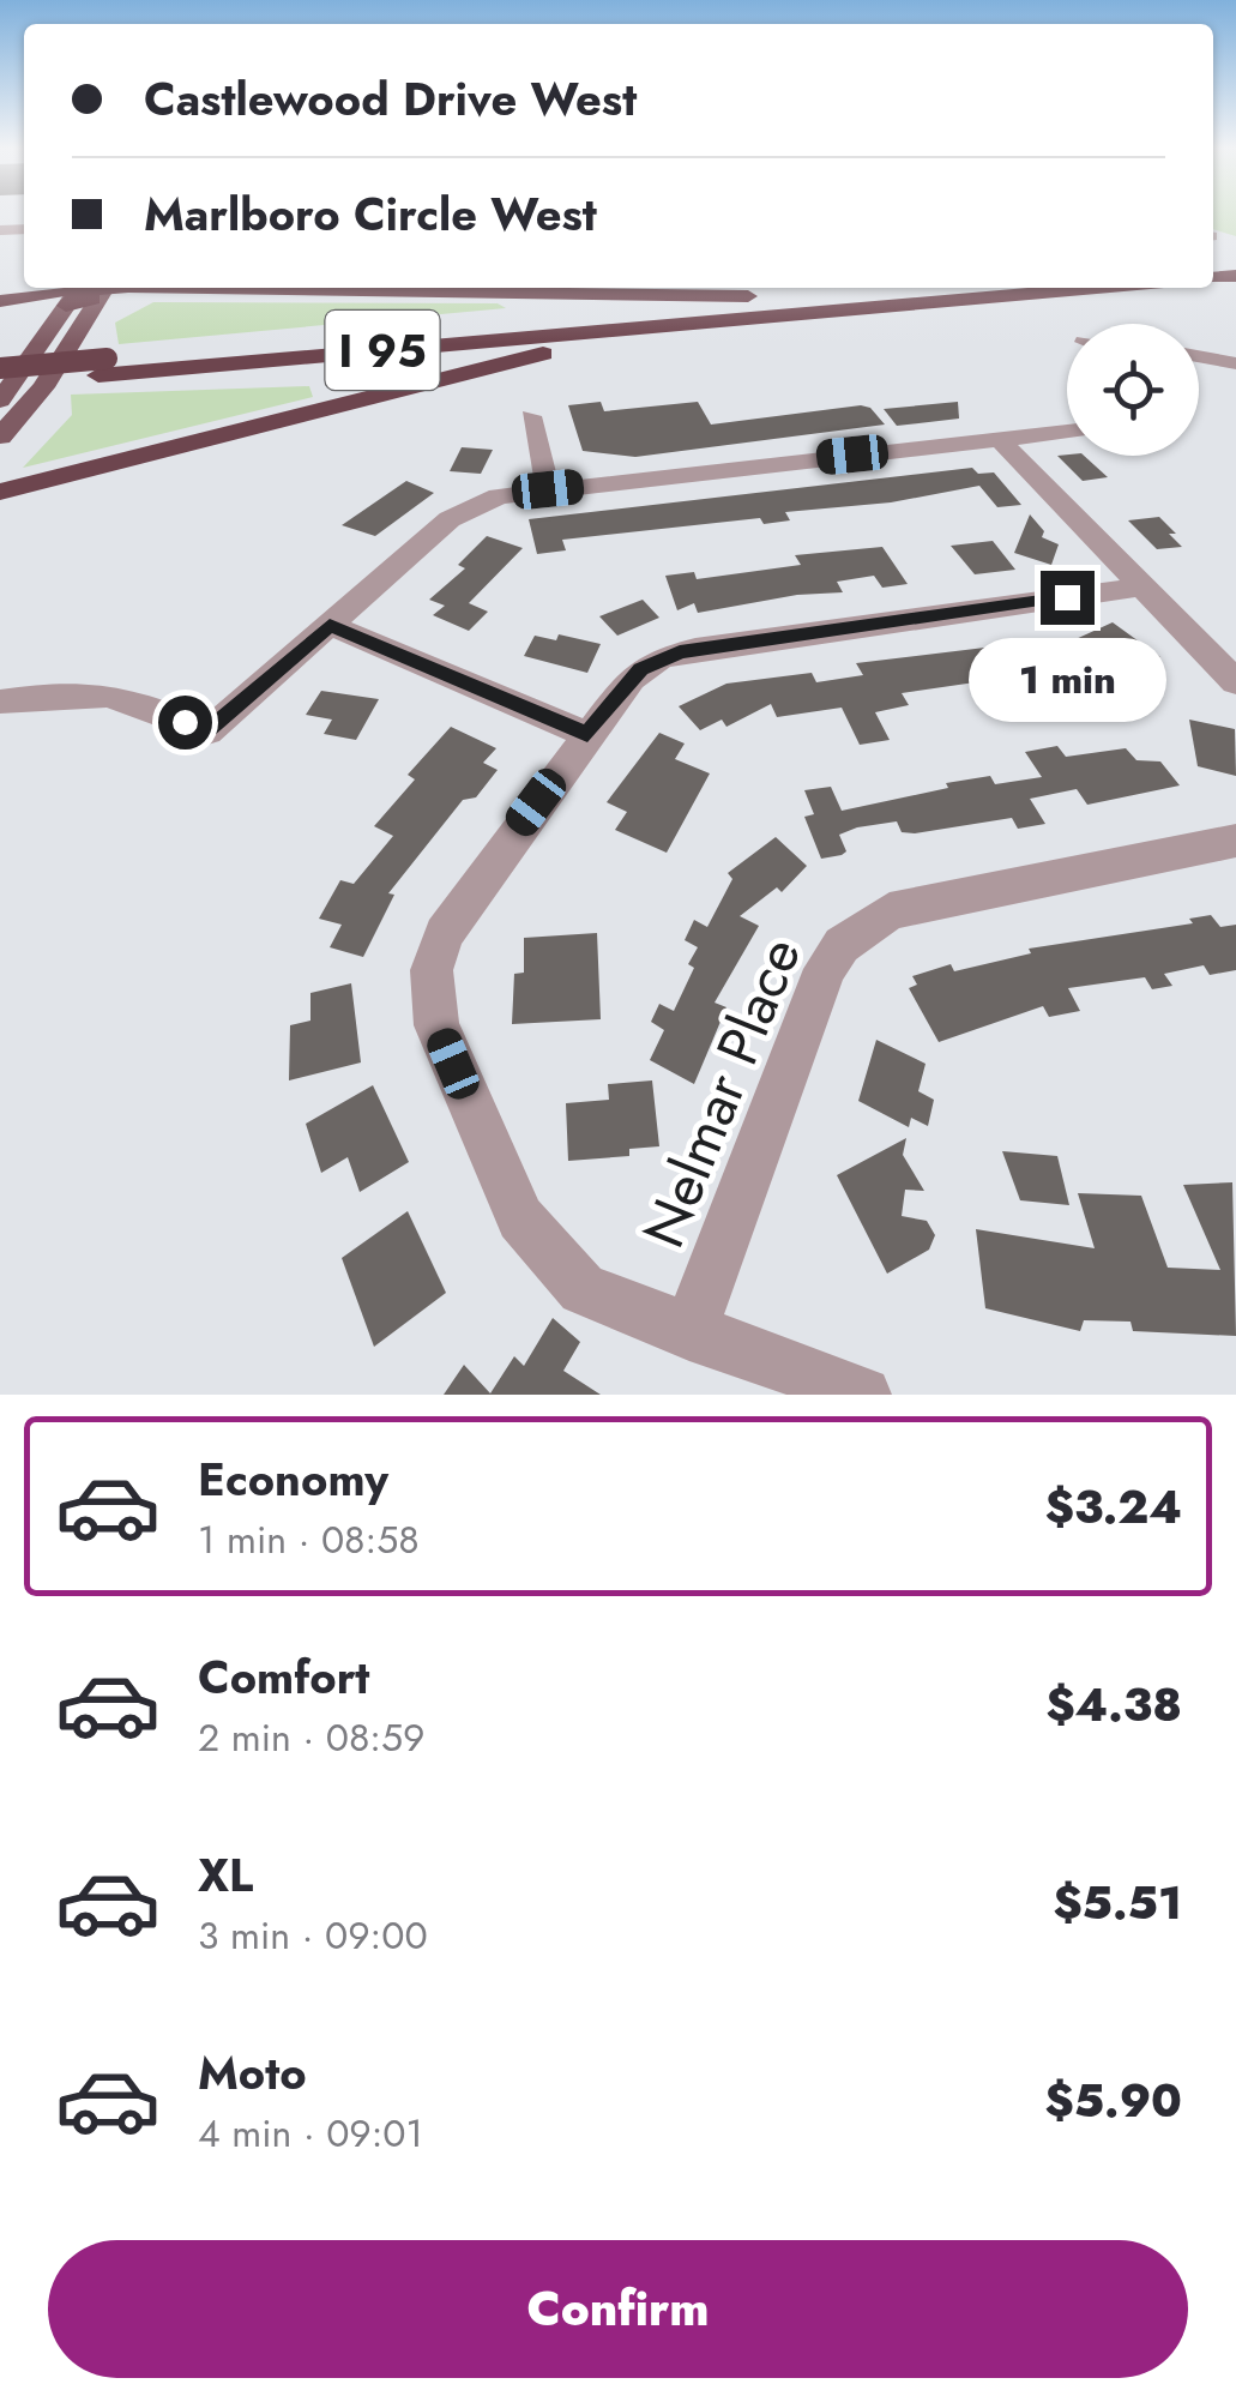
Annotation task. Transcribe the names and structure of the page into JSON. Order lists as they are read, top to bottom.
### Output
{
  "streets": {
    "highway": ["I 95"],
    "street": ["Nelmar Place"]
  },
  "page": {
    "banner": ["Castlewood Drive West", "Marlboro Circle West"],
    "bubble": "1 min",
    "list": [
      {
        "name": "Economy",
        "note": "1 min · 08:58",
        "value": "$3.24"
      },
      {
        "name": "Comfort",
        "note": "2 min · 08:59",
        "value": "$4.38"
      },
      {
        "name": "XL",
        "note": "3 min · 09:00",
        "value": "$5.51"
      },
      {
        "name": "Moto",
        "note": "4 min · 09:01",
        "value": "$5.90"
      }
    ],
    "buttons": "Confirm"
  }
}
